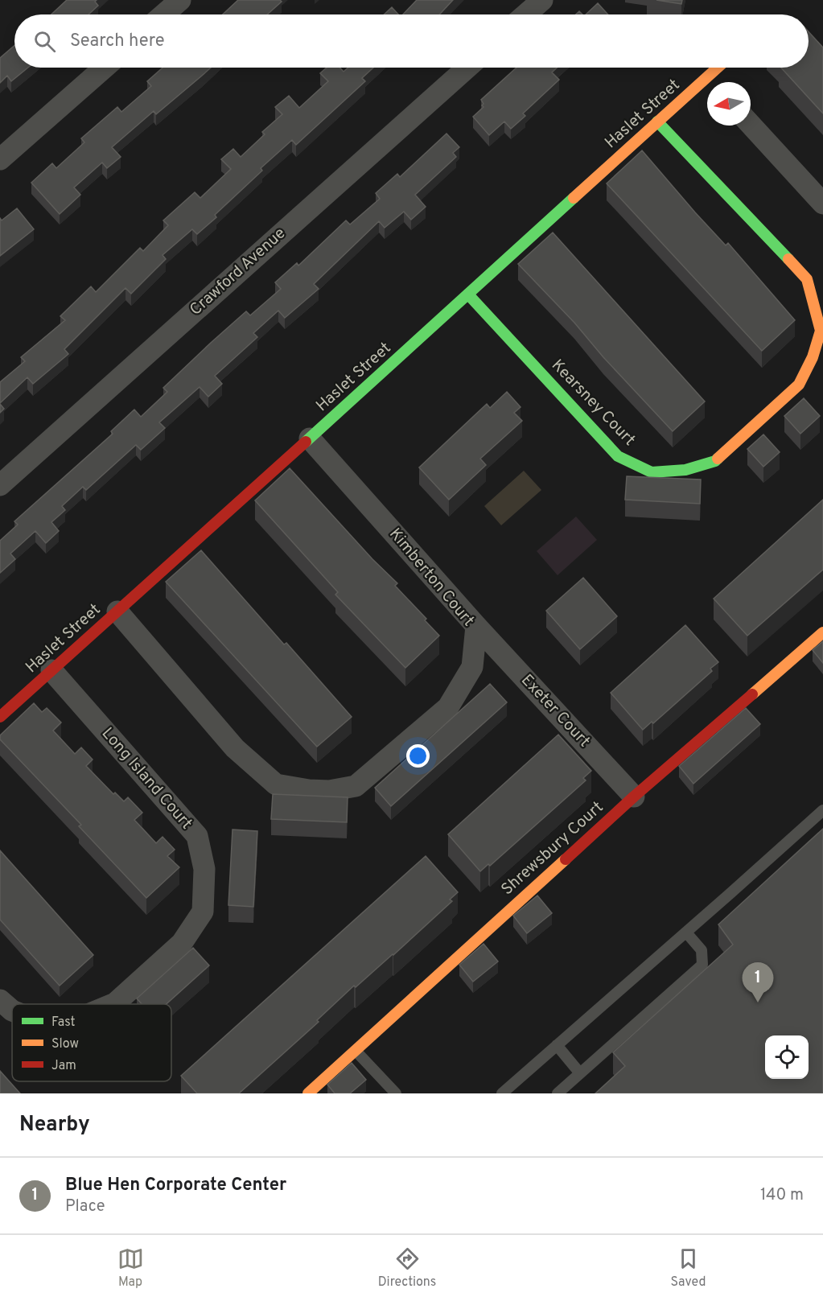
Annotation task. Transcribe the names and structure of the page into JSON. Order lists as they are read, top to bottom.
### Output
{
  "streets": {
    "street": [
      "Haslet Street",
      "Crawford Avenue",
      "Kearsney Court",
      "Kimberton Court",
      "Exeter Court",
      "Long Island Court",
      "Shrewsbury Court"
    ]
  },
  "crossings": [
    ["Haslet Street", "Kearsney Court"],
    ["Haslet Street", "Kimberton Court"],
    ["Haslet Street", "Long Island Court"],
    ["Kimberton Court", "Exeter Court"],
    ["Exeter Court", "Shrewsbury Court"]
  ],
  "legend": ["Fast", "Slow", "Jam"],
  "north": "left",
  "page": {
    "search": "Search here",
    "pins": "1",
    "heading": "Nearby",
    "list": [
      {
        "mark": "1",
        "name": "Blue Hen Corporate Center",
        "note": "Place",
        "value": "140 m"
      }
    ],
    "nav": ["Map", "Directions", "Saved"]
  }
}
